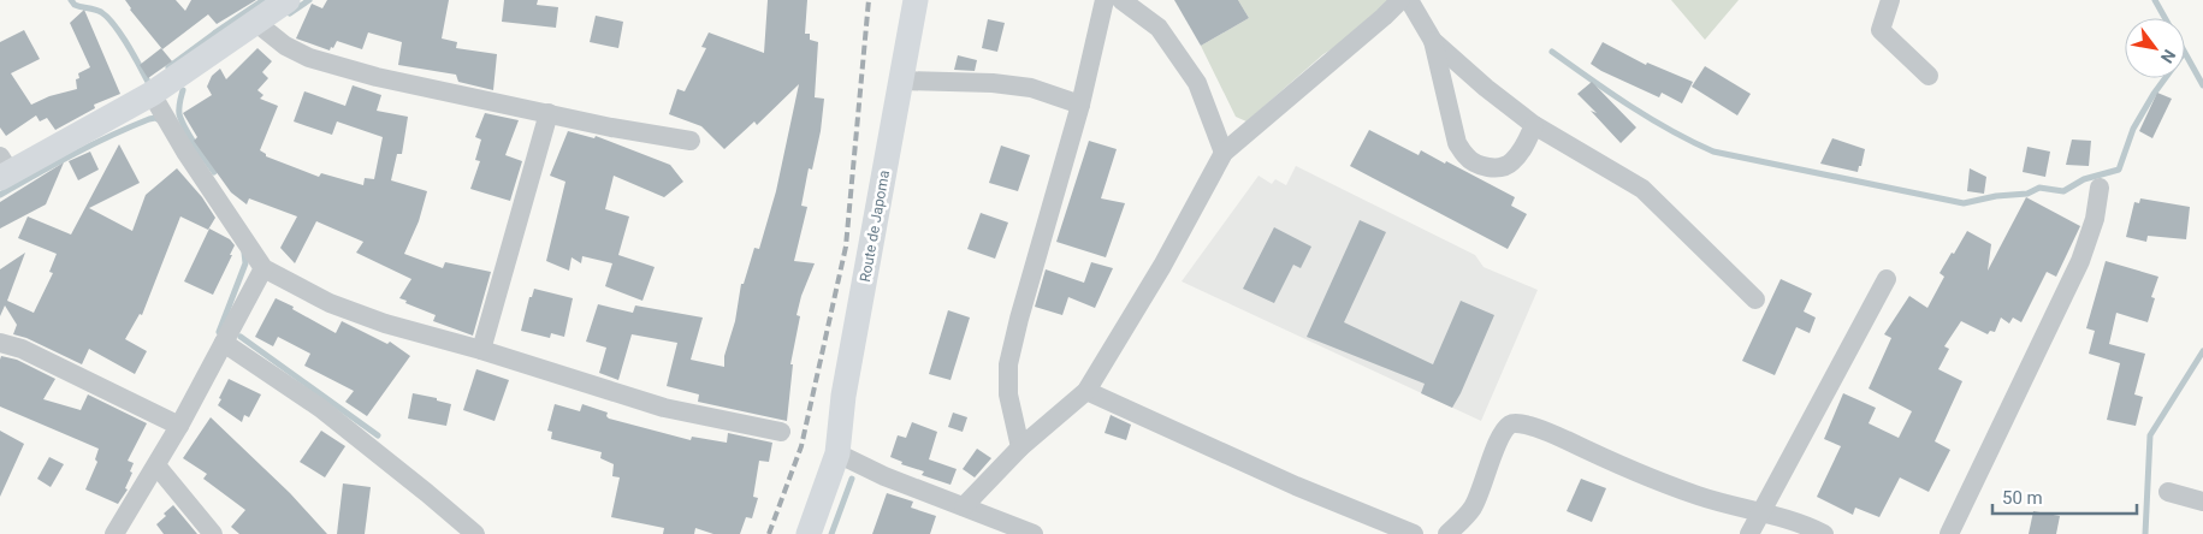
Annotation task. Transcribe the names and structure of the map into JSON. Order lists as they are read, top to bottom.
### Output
{
  "streets": {
    "main road": ["Route de Japoma"]
  },
  "scale_bar": "50 m",
  "north": "bottom right"
}
